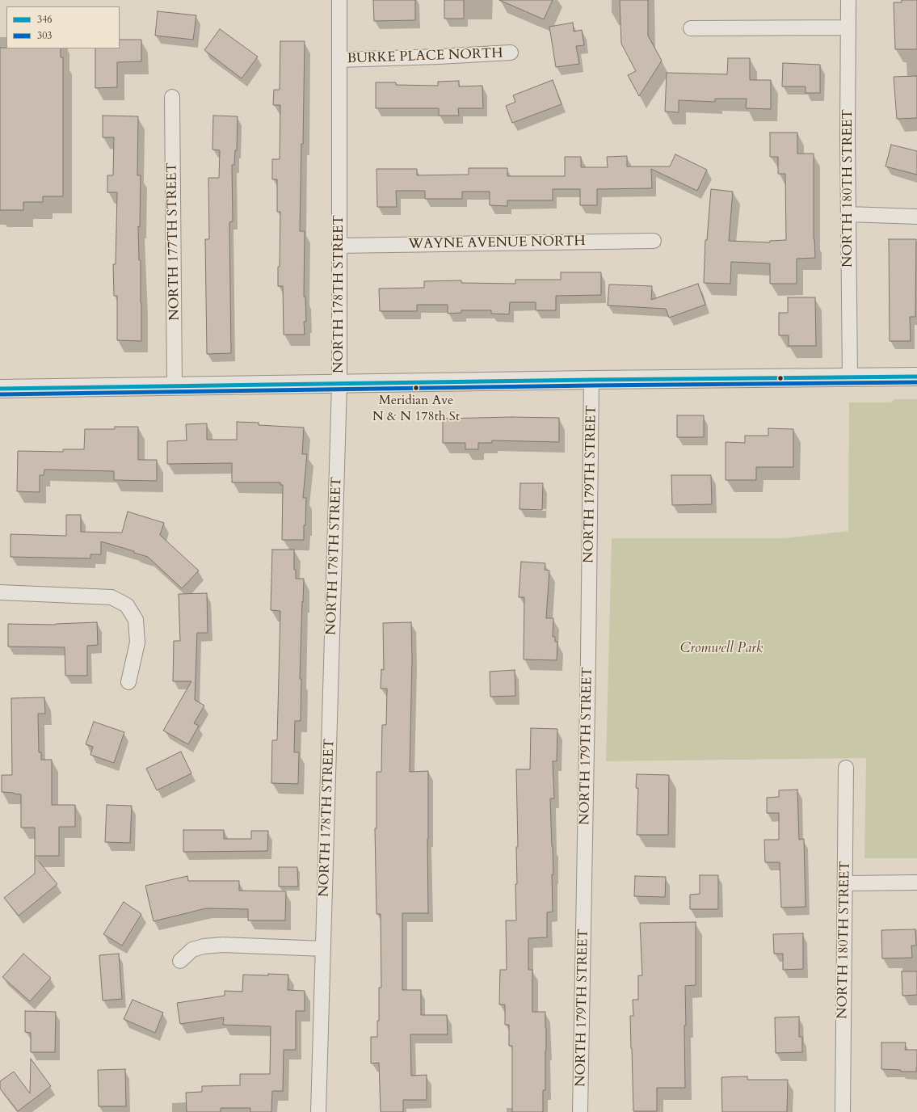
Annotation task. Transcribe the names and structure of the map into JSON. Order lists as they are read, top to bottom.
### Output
{
  "streets": {
    "street": [
      "BURKE PLACE NORTH",
      "NORTH 180TH STREET",
      "NORTH 177TH STREET",
      "WAYNE AVENUE NORTH",
      "NORTH 178TH STREET",
      "NORTH 179TH STREET"
    ]
  },
  "crossings": [
    ["BURKE PLACE NORTH", "NORTH 178TH STREET"],
    ["WAYNE AVENUE NORTH", "NORTH 178TH STREET"]
  ],
  "parks": ["Cromwell Park"],
  "places": ["Meridian Ave N & N 178th St"],
  "lines": ["transit line 346", "transit line 303"],
  "legend": ["346", "303"]
}
